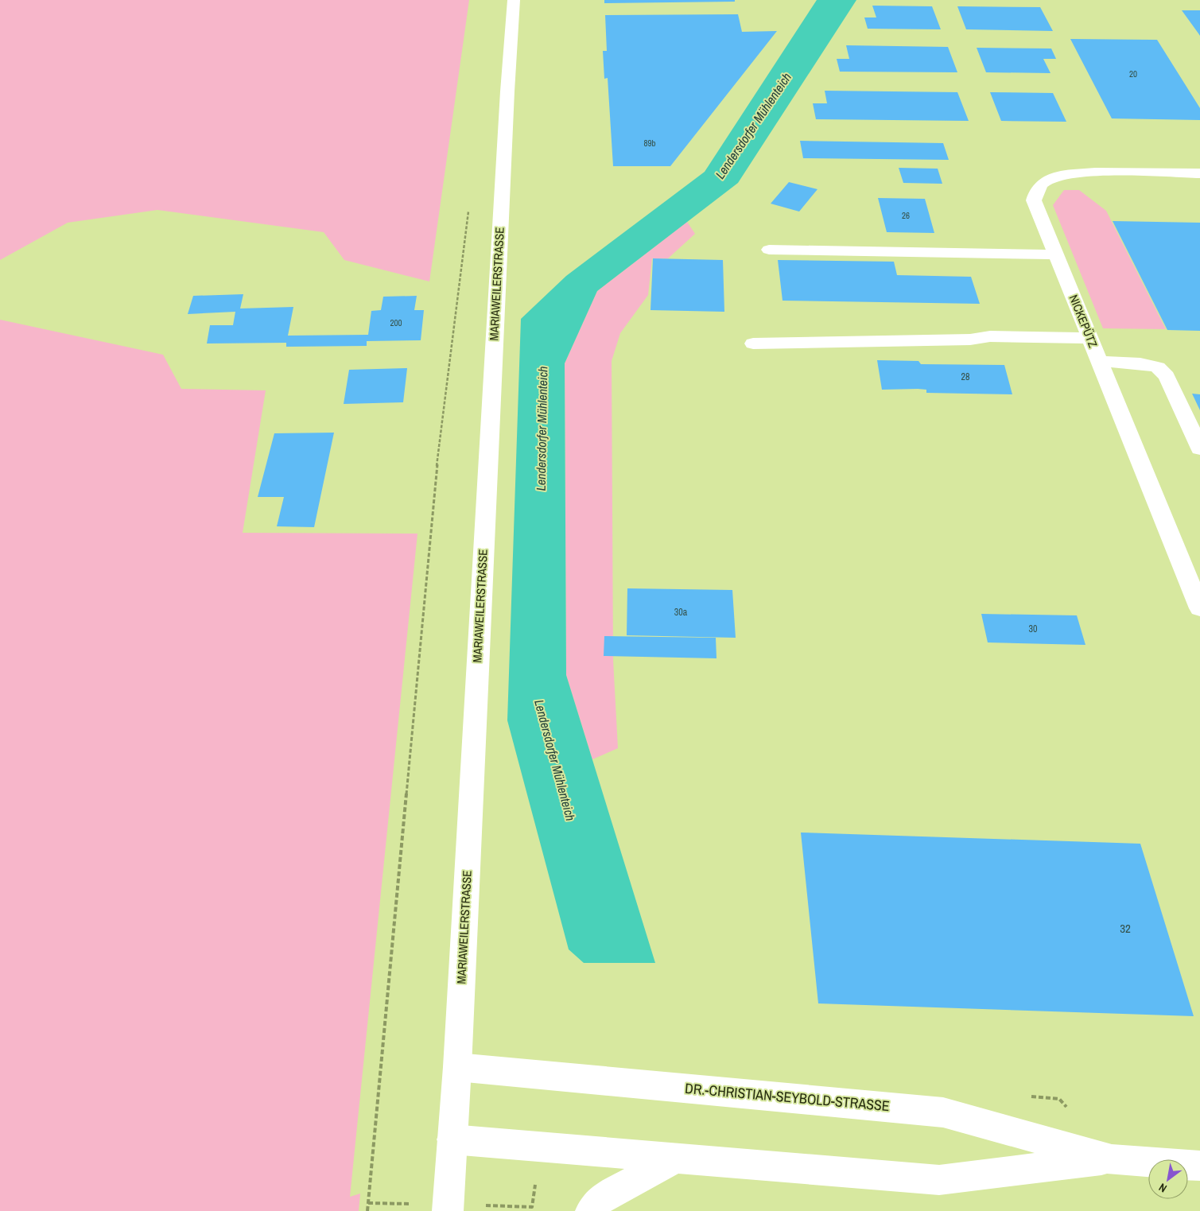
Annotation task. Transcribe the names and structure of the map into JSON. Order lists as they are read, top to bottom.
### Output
{
  "streets": {
    "street": ["MARIAWEILERSTRASSE", "NICKEPÜTZ", "DR.-CHRISTIAN-SEYBOLD-STRASSE"]
  },
  "crossings": [
    ["MARIAWEILERSTRASSE", "DR.-CHRISTIAN-SEYBOLD-STRASSE"]
  ],
  "water": ["Lendersdorfer Mühlenteich"],
  "house_numbers": [
    "20",
    "89b",
    "26",
    "200",
    "28",
    "30a",
    "30",
    "32"
  ],
  "north": "bottom left"
}
